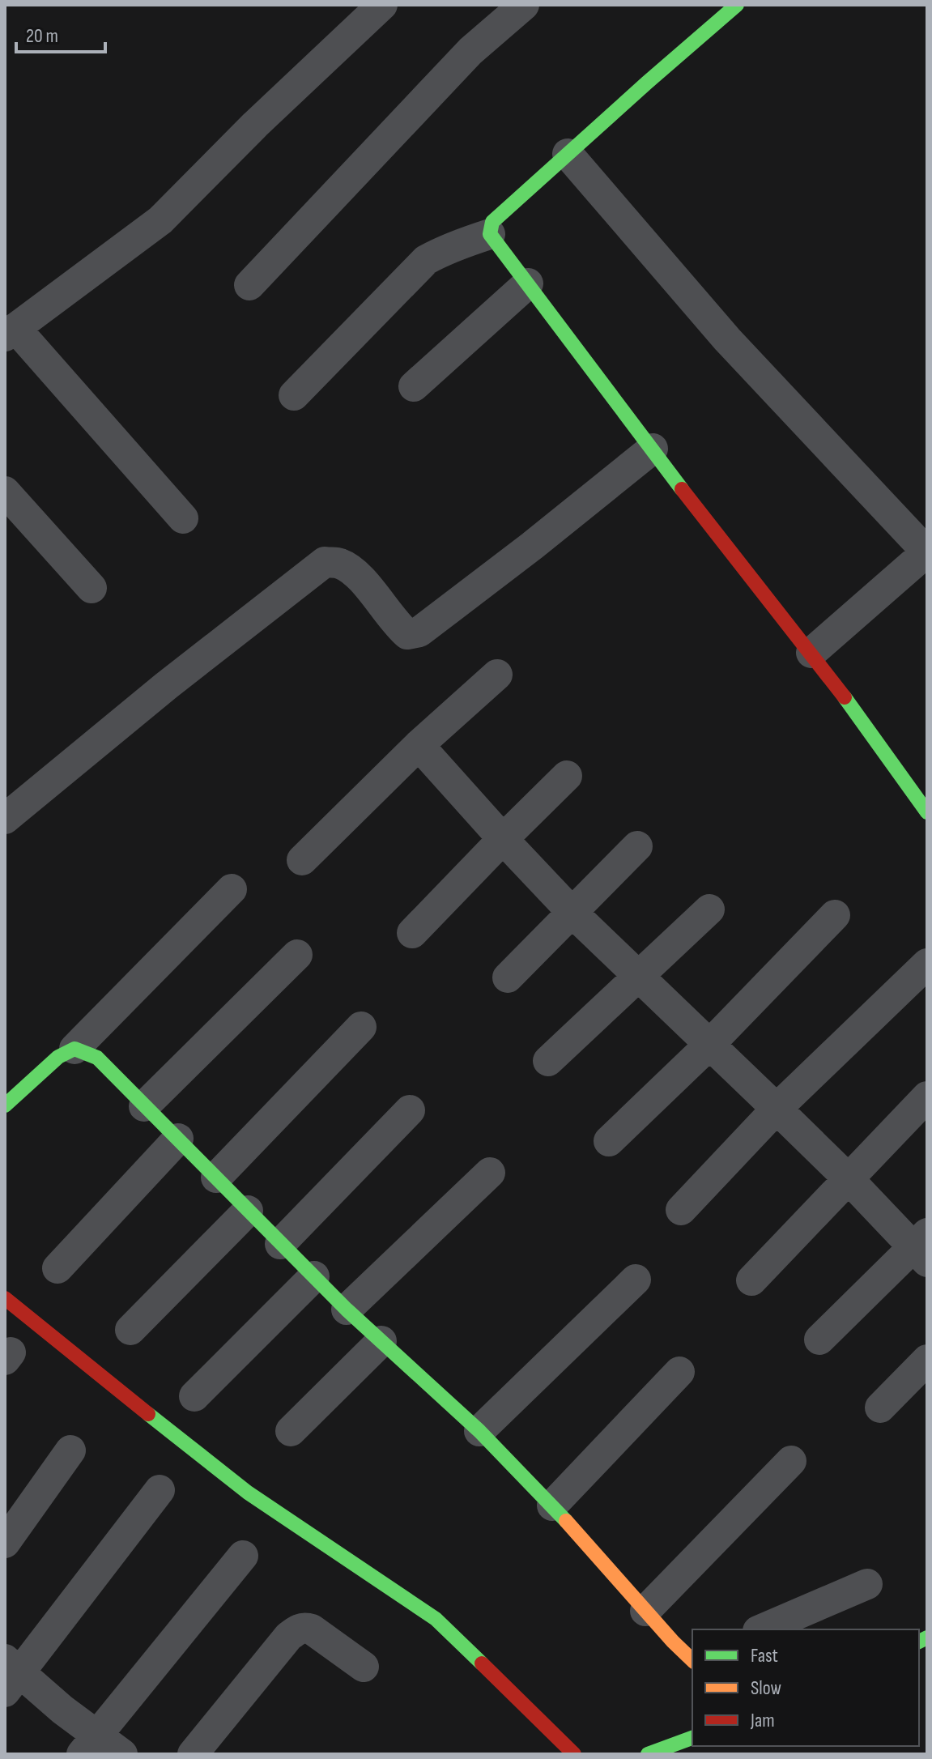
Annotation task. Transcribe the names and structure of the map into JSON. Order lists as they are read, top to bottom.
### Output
{
  "legend": ["Fast", "Slow", "Jam"],
  "scale_bar": "20 m"
}
